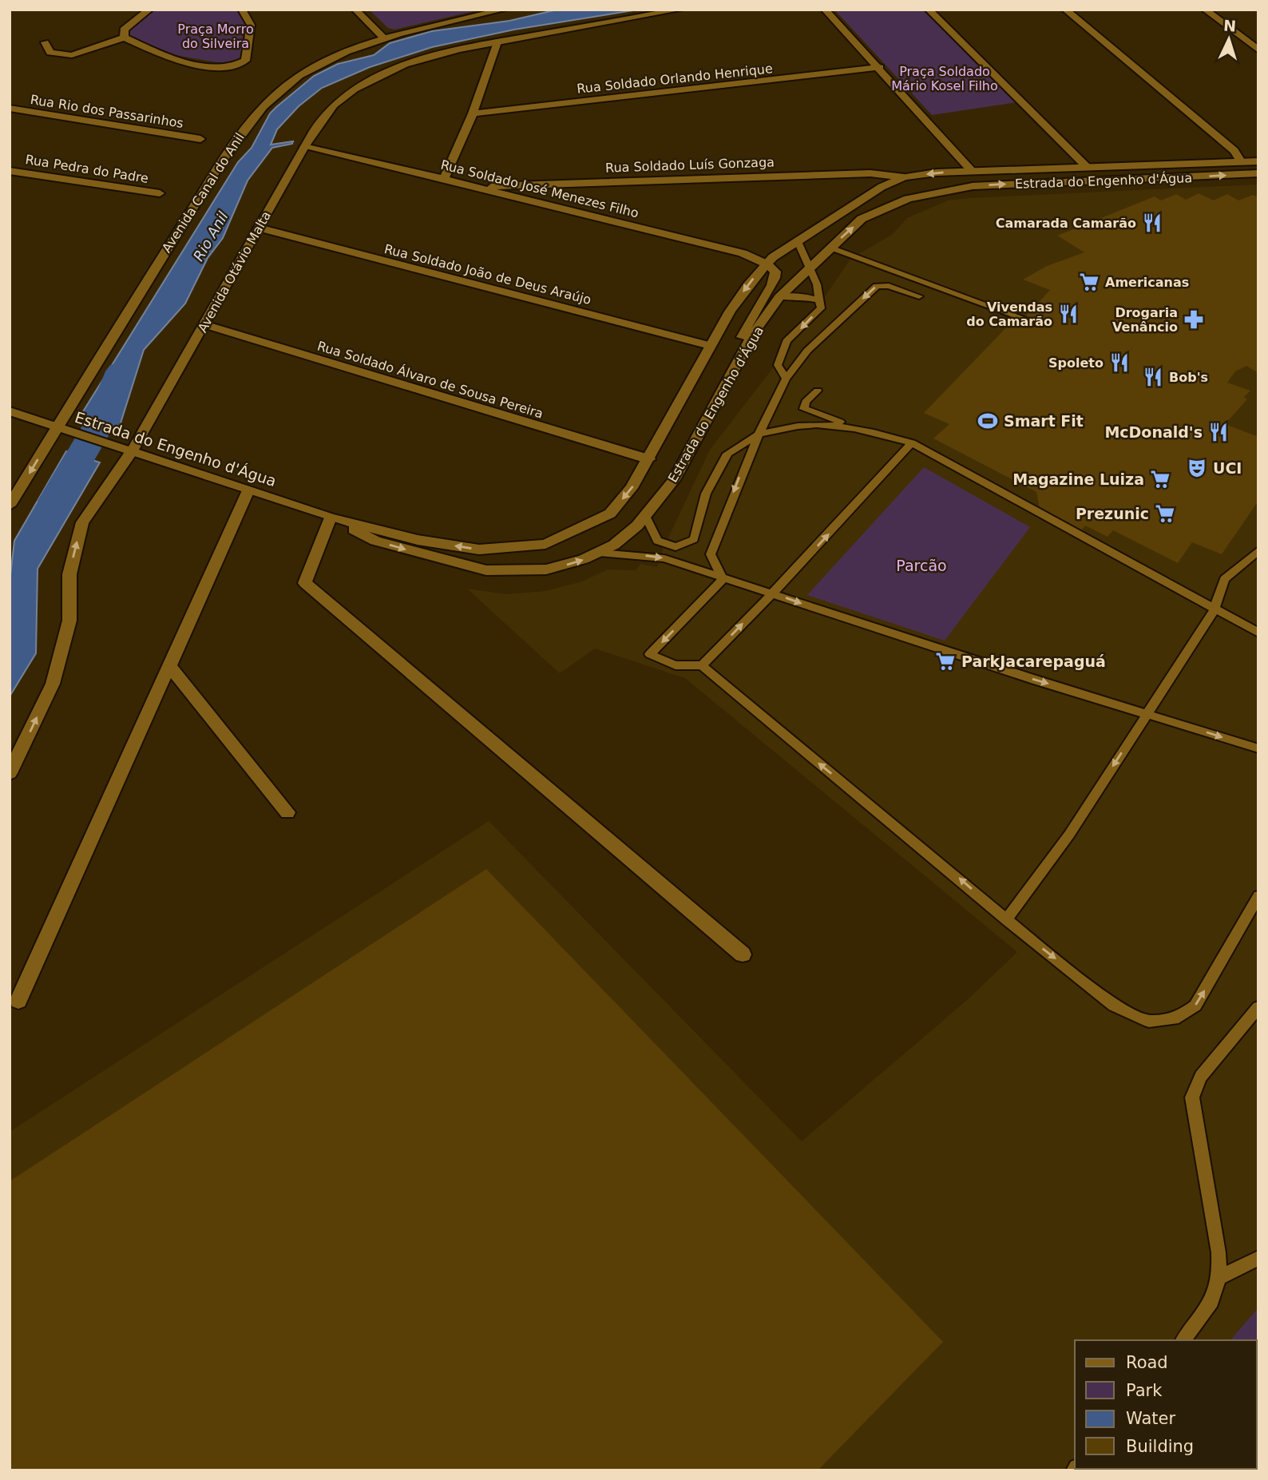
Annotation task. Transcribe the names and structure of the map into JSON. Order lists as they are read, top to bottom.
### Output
{
  "streets": {
    "street": [
      "Rua Soldado Orlando Henrique",
      "Rua Rio dos Passarinhos",
      "Rua Soldado Luís Gonzaga",
      "Rua Pedra do Padre",
      "Estrada do Engenho d'Água",
      "Rua Soldado José Menezes Filho",
      "Avenida Canal do Anil",
      "Avenida Otávio Malta",
      "Rua Soldado João de Deus Araújo",
      "Rua Soldado Álvaro de Sousa Pereira"
    ]
  },
  "crossings": [
    ["Rua Soldado Luís Gonzaga", "Estrada do Engenho d'Água"],
    ["Rua Soldado Luís Gonzaga", "Rua Soldado José Menezes Filho"],
    ["Estrada do Engenho d'Água", "Rua Soldado José Menezes Filho"],
    ["Estrada do Engenho d'Água", "Avenida Canal do Anil"],
    ["Estrada do Engenho d'Água", "Avenida Otávio Malta"],
    ["Estrada do Engenho d'Água", "Rua Soldado João de Deus Araújo"],
    ["Estrada do Engenho d'Água", "Rua Soldado Álvaro de Sousa Pereira"],
    ["Rua Soldado José Menezes Filho", "Avenida Otávio Malta"],
    ["Avenida Otávio Malta", "Rua Soldado João de Deus Araújo"],
    ["Avenida Otávio Malta", "Rua Soldado Álvaro de Sousa Pereira"]
  ],
  "water": ["Rio Anil"],
  "parks": ["Praça Morro do Silveira", "Praça Soldado Mário Kosel Filho", "Parcão"],
  "places": {
    "restaurant": [
      "Camarada Camarão",
      "Vivendas do Camarão",
      "Spoleto",
      "Bob's",
      "McDonald's"
    ],
    "supermarket": [
      "Americanas",
      "Magazine Luiza",
      "Prezunic",
      "ParkJacarepaguá"
    ],
    "pharmacy": ["Drogaria Venâncio"],
    "sports": ["Smart Fit"],
    "theatre": ["UCI"]
  },
  "legend": [
    "Road",
    "Park",
    "Water",
    "Building"
  ],
  "north": "top"
}
